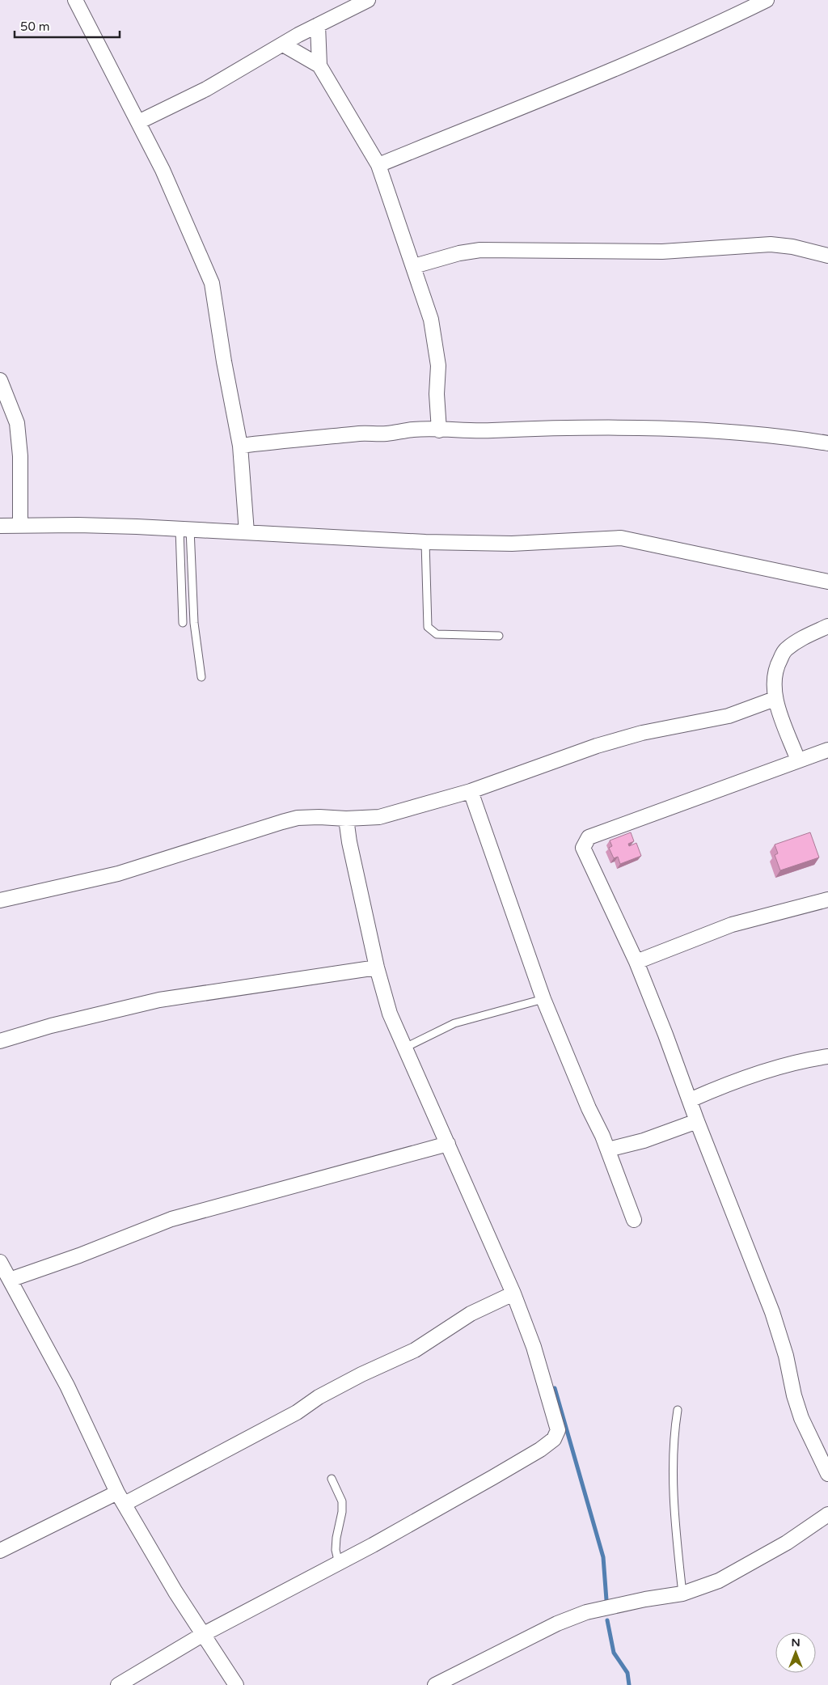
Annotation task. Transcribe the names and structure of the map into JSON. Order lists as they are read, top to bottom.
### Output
{
  "scale_bar": "50 m",
  "north": "top"
}
